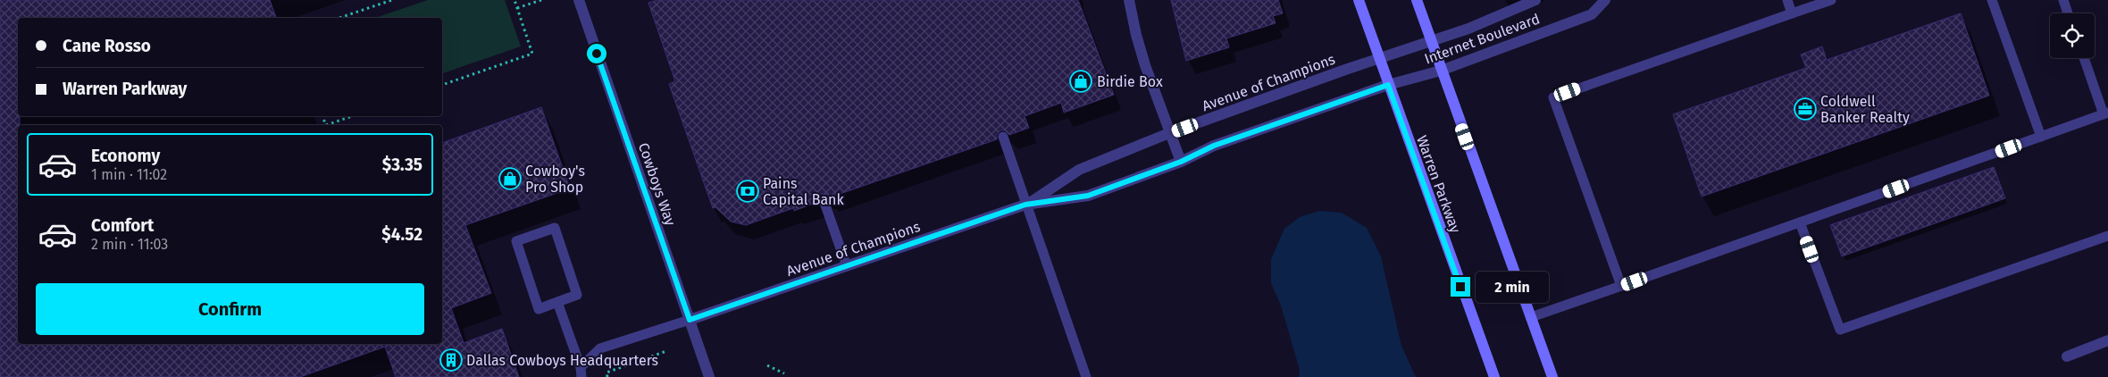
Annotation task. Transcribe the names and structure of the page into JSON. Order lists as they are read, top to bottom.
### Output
{
  "streets": {
    "main road": ["Warren Parkway"],
    "street": ["Internet Boulevard", "Avenue of Champions", "Cowboys Way"]
  },
  "crossings": [
    ["Internet Boulevard", "Avenue of Champions"],
    ["Internet Boulevard", "Warren Parkway"],
    ["Avenue of Champions", "Cowboys Way"],
    ["Avenue of Champions", "Warren Parkway"]
  ],
  "places": {
    "shop": ["Birdie Box", "Cowboy's Pro Shop"],
    "office": ["Coldwell Banker Realty"],
    "bank": ["Pains Capital Bank"],
    "building": ["Dallas Cowboys Headquarters"]
  },
  "page": {
    "banner": ["Cane Rosso", "Warren Parkway"],
    "list": [
      {
        "name": "Economy",
        "note": "1 min · 11:02",
        "value": "$3.35"
      },
      {
        "name": "Comfort",
        "note": "2 min · 11:03",
        "value": "$4.52"
      }
    ],
    "bubble": "2 min",
    "buttons": "Confirm"
  }
}
